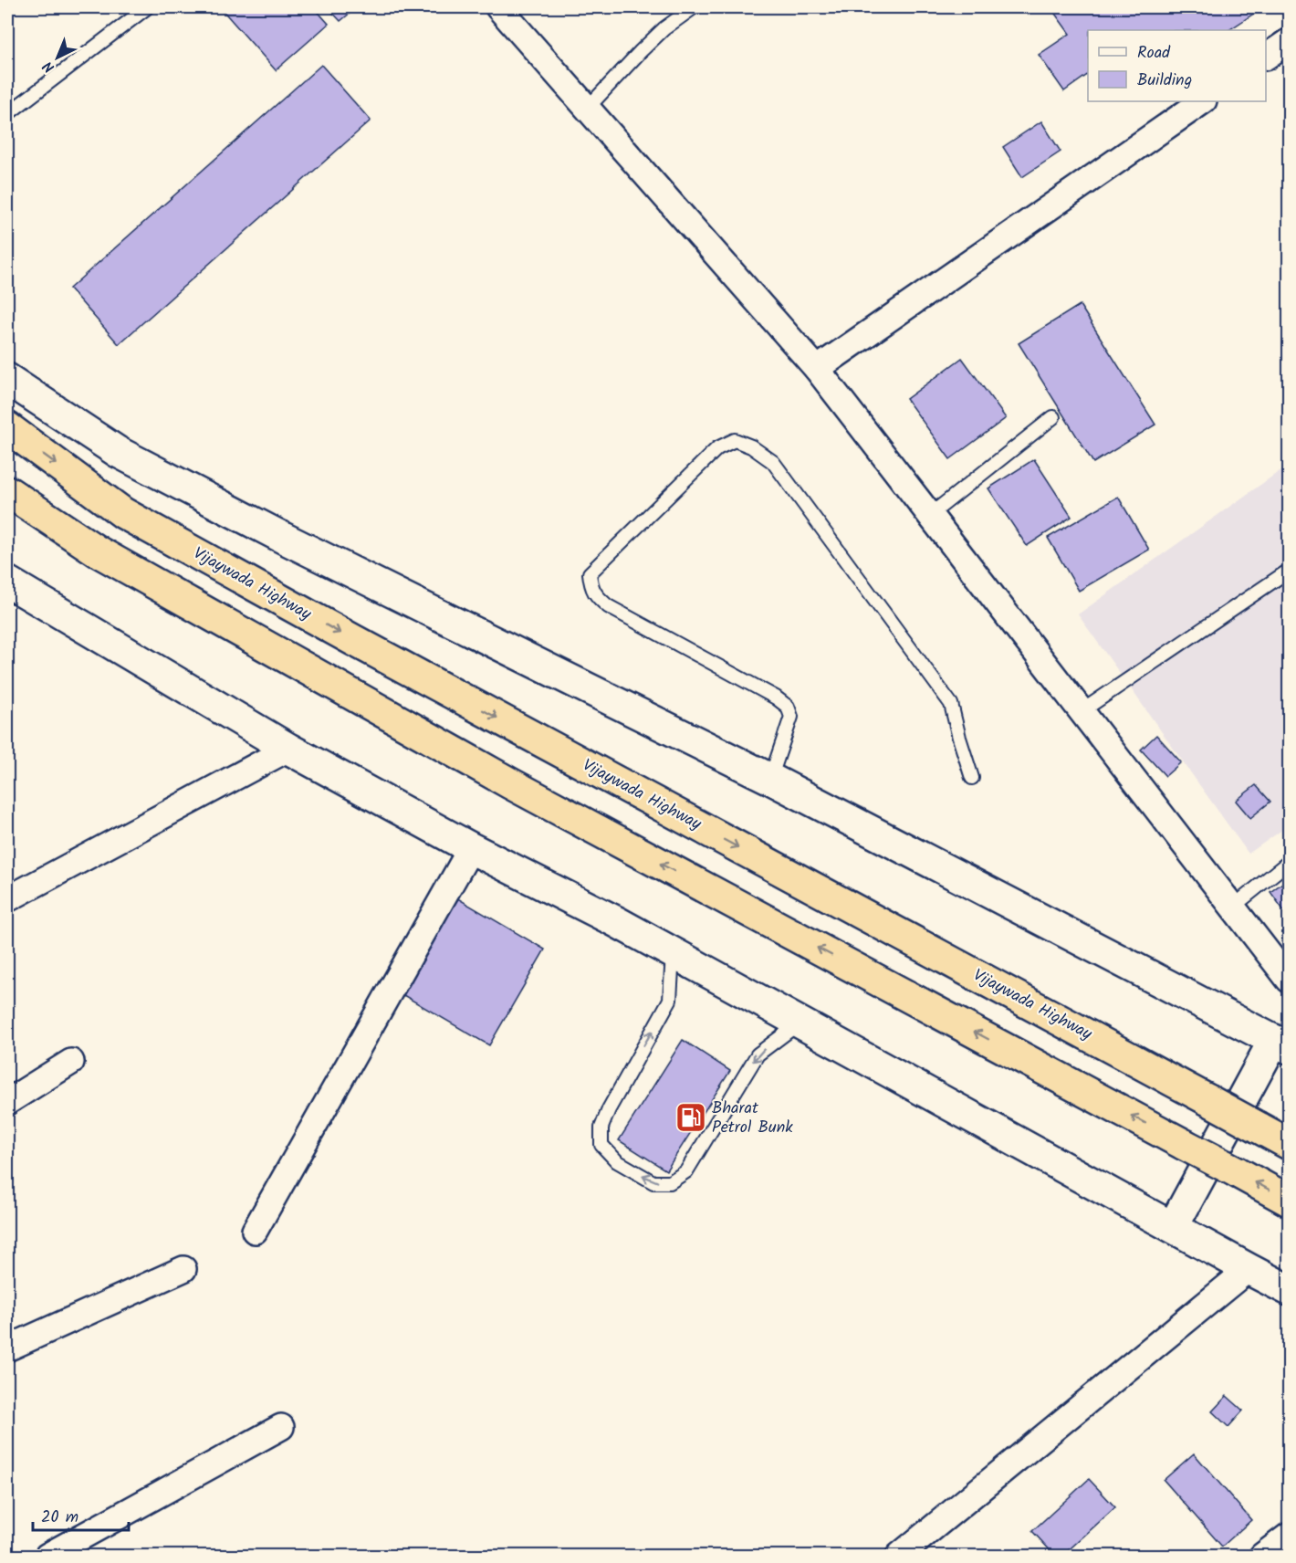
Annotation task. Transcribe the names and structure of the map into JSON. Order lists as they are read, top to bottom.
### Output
{
  "streets": {
    "highway": ["Vijaywada Highway"]
  },
  "places": {
    "fuel station": ["Bharat Petrol Bunk"]
  },
  "legend": ["Road", "Building"],
  "scale_bar": "20 m",
  "north": "bottom left"
}
